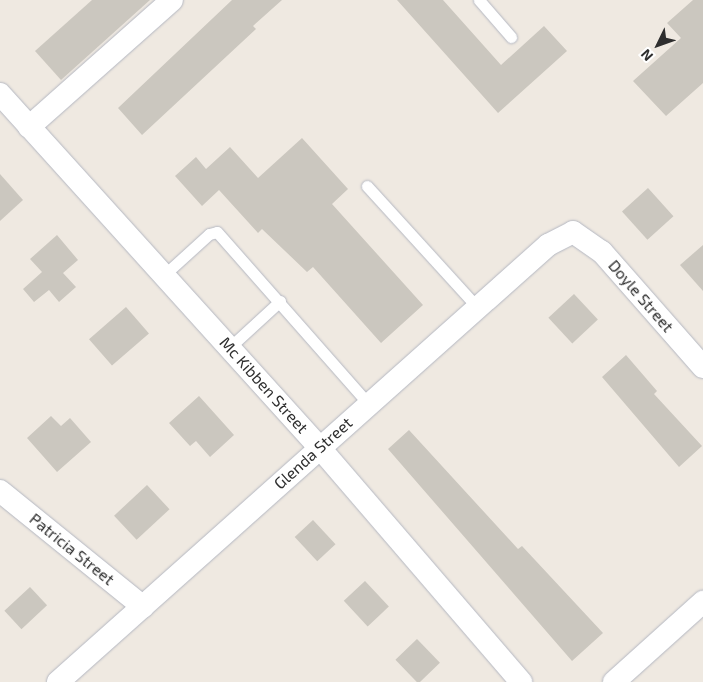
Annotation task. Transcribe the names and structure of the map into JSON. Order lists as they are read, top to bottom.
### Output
{
  "streets": {
    "street": [
      "Doyle Street",
      "Mc Kibben Street",
      "Glenda Street",
      "Patricia Street"
    ]
  },
  "crossings": [
    ["Doyle Street", "Glenda Street"],
    ["Mc Kibben Street", "Glenda Street"],
    ["Glenda Street", "Patricia Street"]
  ],
  "north": "bottom left"
}
